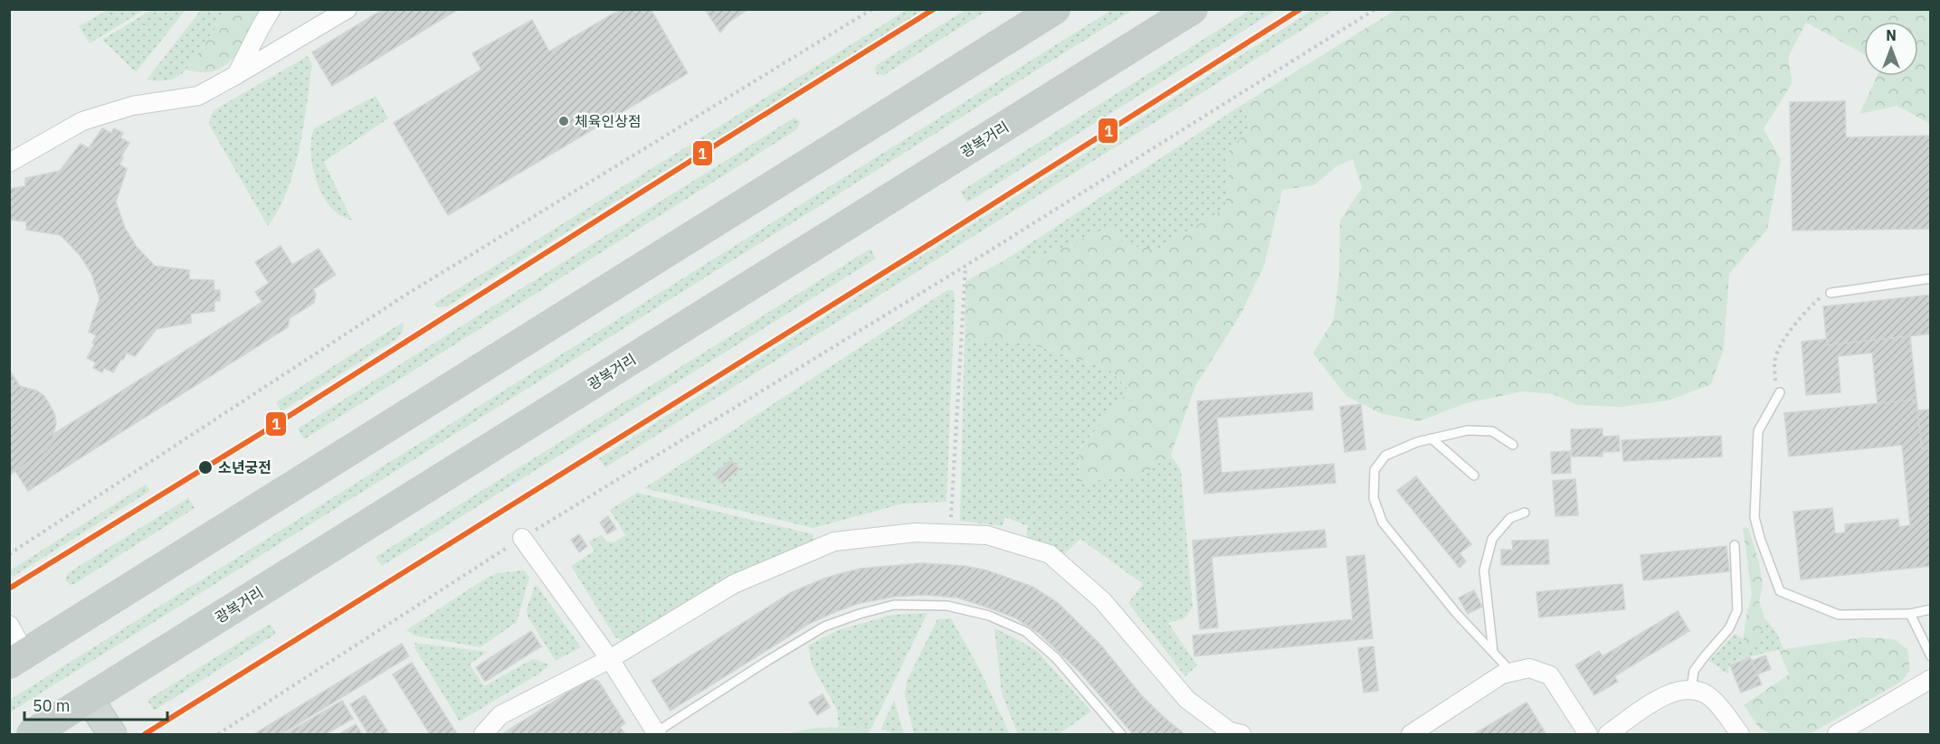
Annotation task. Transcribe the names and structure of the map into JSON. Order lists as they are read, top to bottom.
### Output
{
  "streets": {
    "highway": ["광복거리"]
  },
  "places": ["체육인상점", "소년궁전"],
  "lines": ["transit line 1"],
  "scale_bar": "50 m",
  "north": "top"
}
